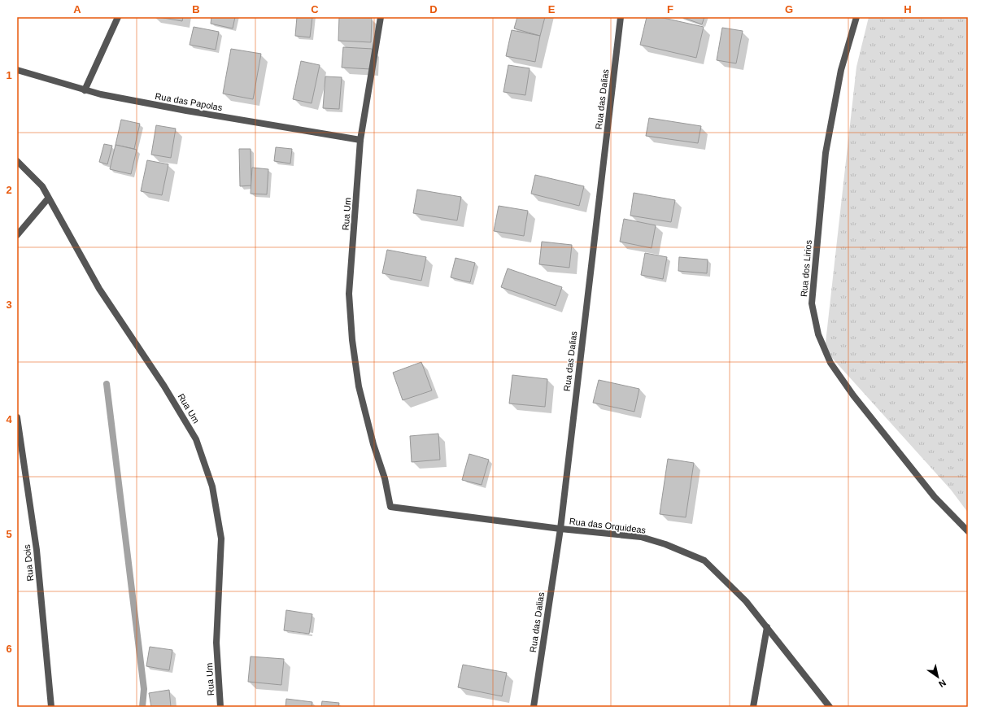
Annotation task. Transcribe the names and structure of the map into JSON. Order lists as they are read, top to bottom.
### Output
{
  "streets": {
    "street": [
      "Rua das Dalias",
      "Rua das Papolas",
      "Rua Um",
      "Rua dos Lirios",
      "Rua das Orquideas",
      "Rua Dois"
    ]
  },
  "crossings": [
    ["Rua das Dalias", "Rua das Orquideas"],
    ["Rua das Papolas", "Rua Um"],
    ["Rua Um", "Rua das Orquideas"]
  ],
  "north": "bottom right",
  "grid": {
    "columns": [
      "A",
      "B",
      "C",
      "D",
      "E",
      "F",
      "G",
      "H"
    ],
    "rows": [
      "1",
      "2",
      "3",
      "4",
      "5",
      "6"
    ]
  }
}
